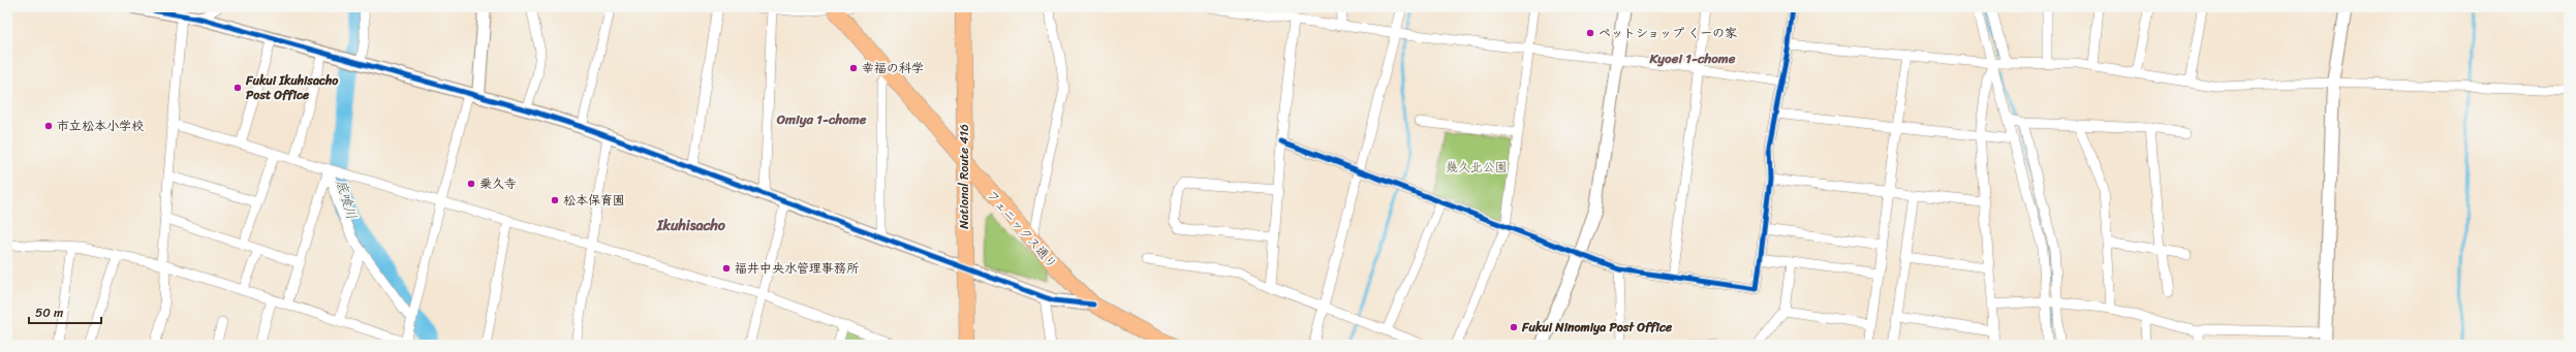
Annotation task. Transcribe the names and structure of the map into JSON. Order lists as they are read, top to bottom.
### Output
{
  "streets": {
    "main road": ["National Route 416", "フェニックス通り"]
  },
  "crossings": [
    ["National Route 416", "フェニックス通り"]
  ],
  "districts": ["Kyoei 1-chome", "Omiya 1-chome", "Ikuhisacho"],
  "water": ["底喰川"],
  "parks": ["幾久北公園"],
  "places": [
    "ペットショップ くーの家",
    "幸福の科学",
    "Fukui Ikuhisacho Post Office",
    "市立松本小学校",
    "乗久寺",
    "松本保育園",
    "福井中央水管理事務所",
    "Fukui Ninomiya Post Office"
  ],
  "scale_bar": "50 m"
}
